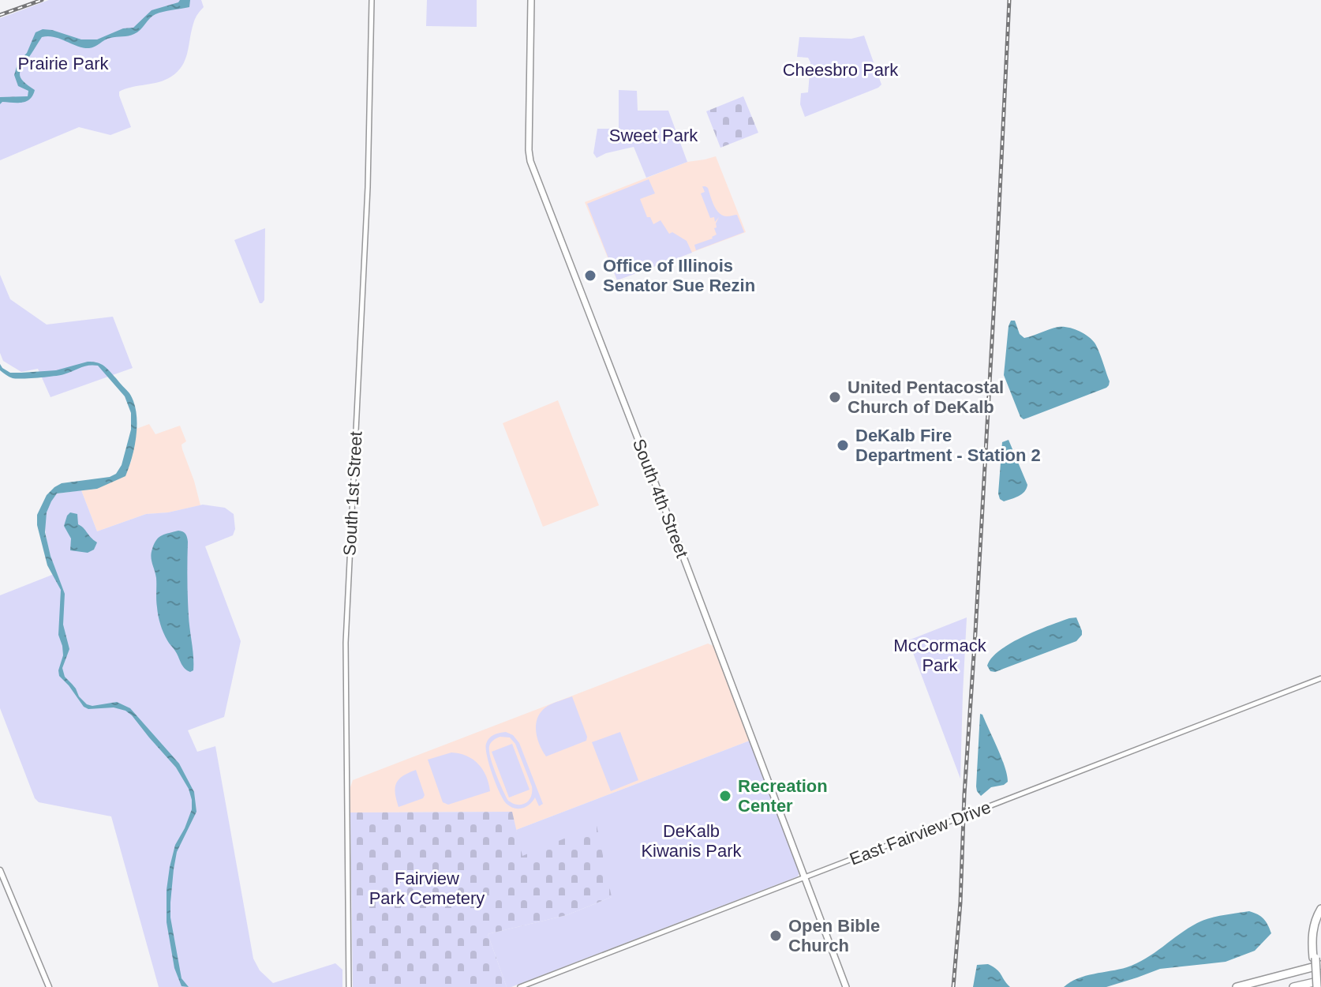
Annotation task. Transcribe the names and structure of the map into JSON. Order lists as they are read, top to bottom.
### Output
{
  "streets": {
    "main road": ["South 4th Street"],
    "street": ["South 1st Street", "East Fairview Drive"]
  },
  "crossings": [
    ["South 4th Street", "East Fairview Drive"]
  ],
  "parks": [
    "Prairie Park",
    "Cheesbro Park",
    "Sweet Park",
    "McCormack Park",
    "DeKalb Kiwanis Park",
    "Fairview Park Cemetery"
  ],
  "places": [
    "Office of Illinois Senator Sue Rezin",
    "United Pentacostal Church of DeKalb",
    "DeKalb Fire Department - Station 2",
    "Recreation Center",
    "Open Bible Church"
  ]
}
